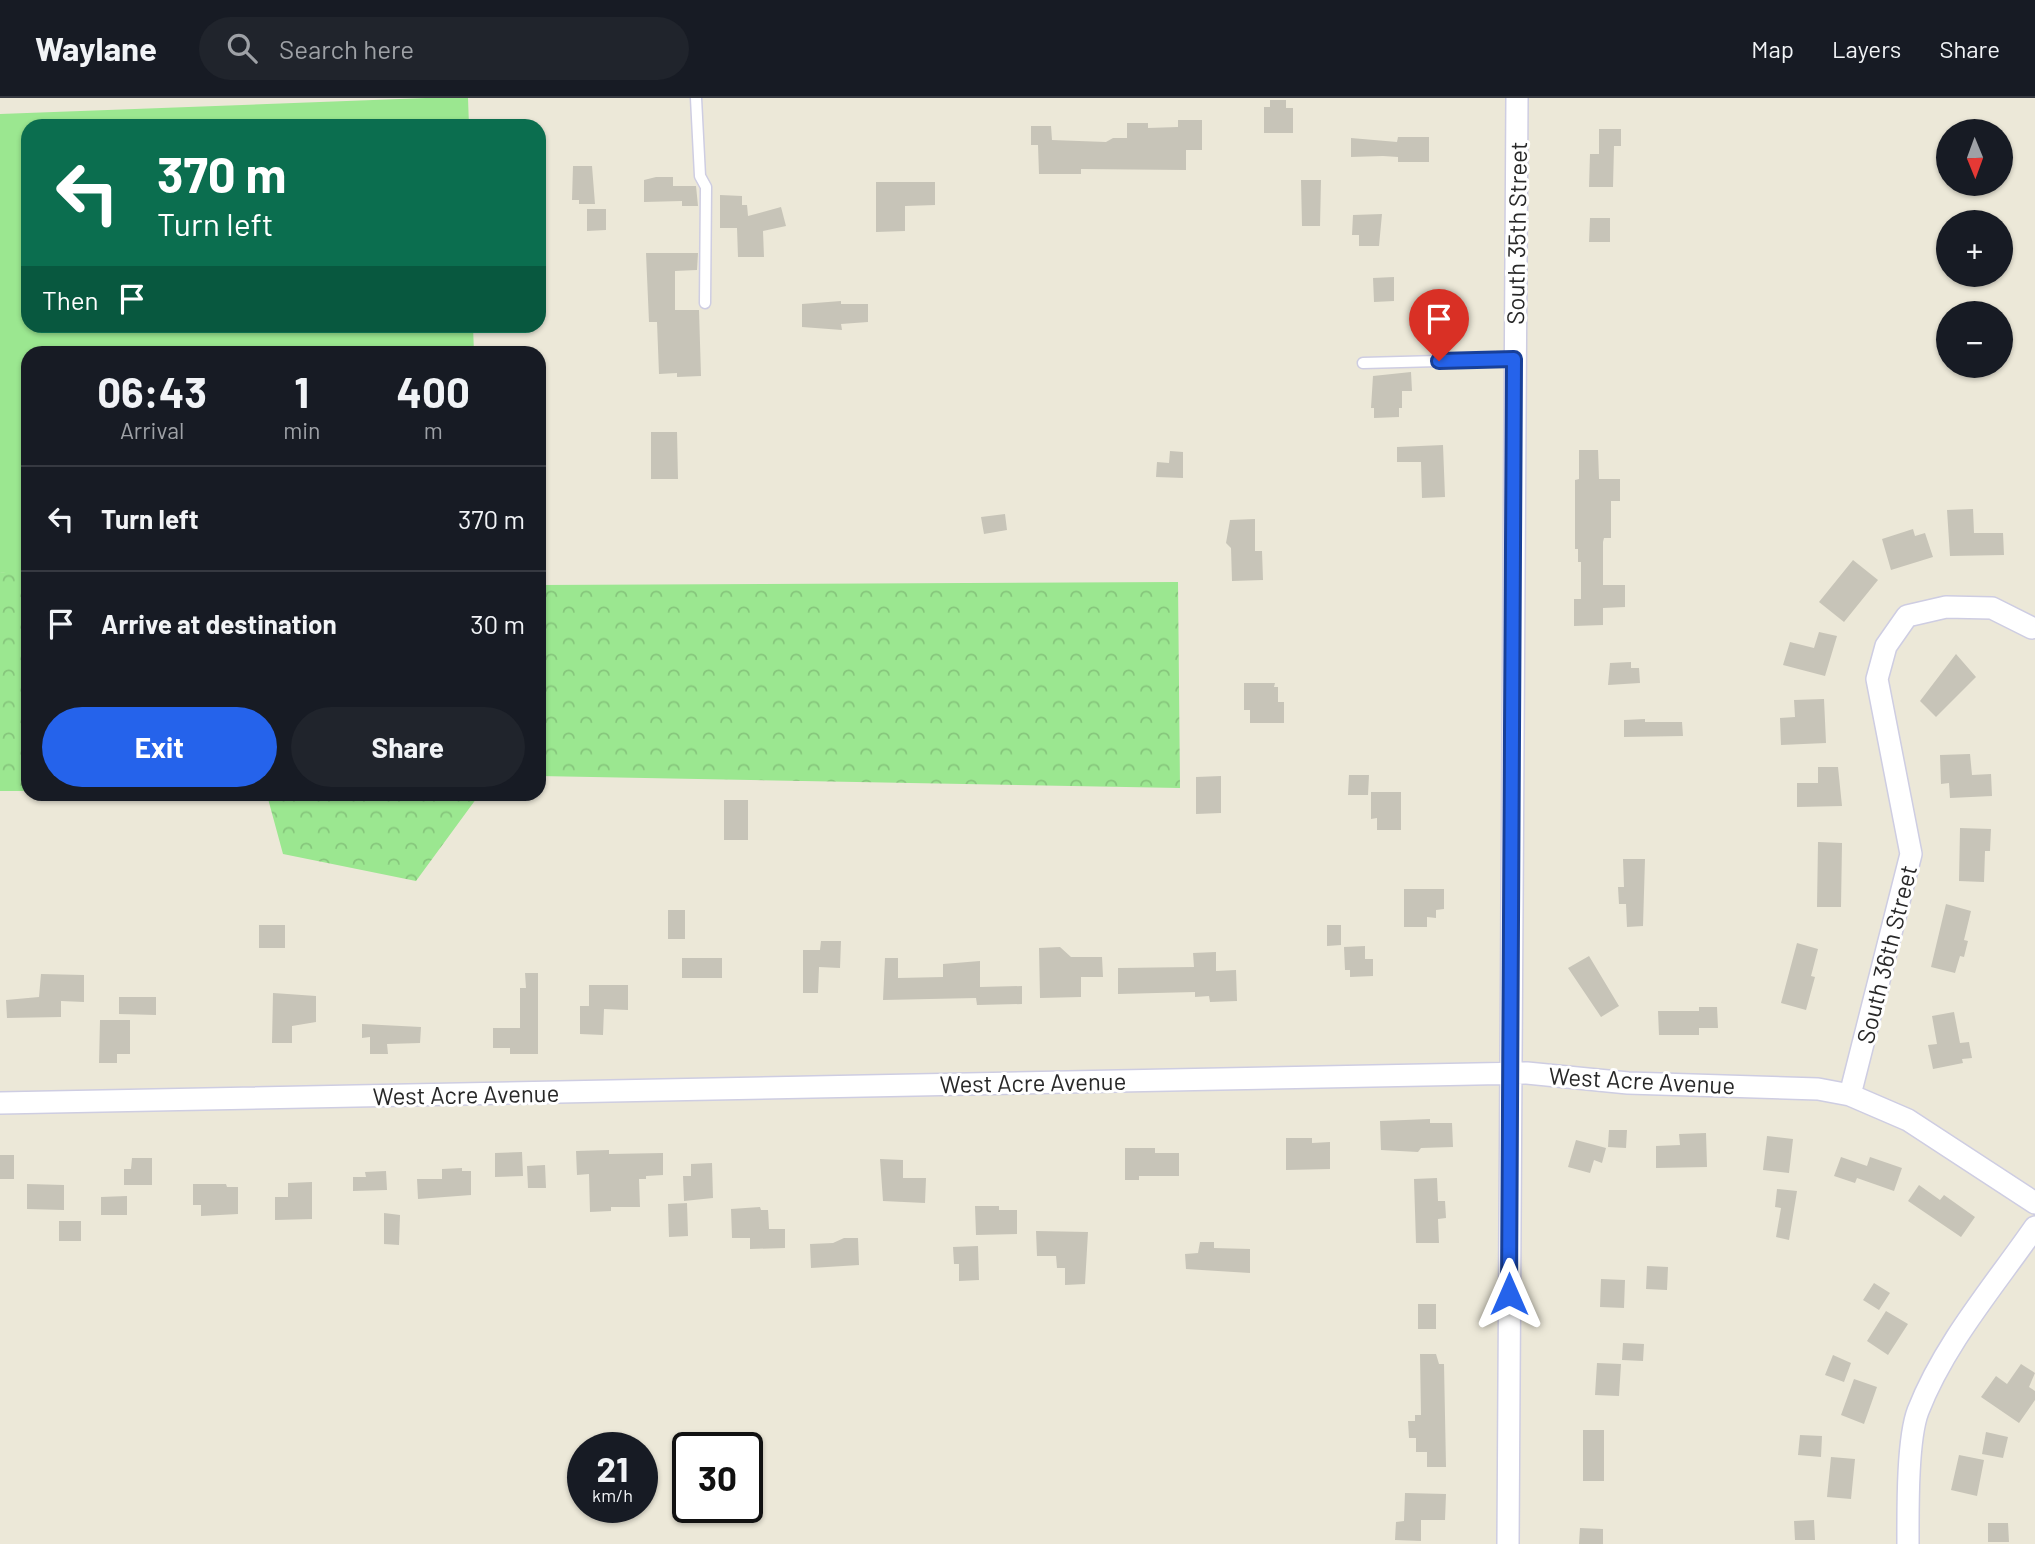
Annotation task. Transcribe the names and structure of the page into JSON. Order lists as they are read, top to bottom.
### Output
{
  "streets": {
    "street": ["South 35th Street", "South 36th Street", "West Acre Avenue"]
  },
  "crossings": [
    ["South 35th Street", "West Acre Avenue"],
    ["South 36th Street", "West Acre Avenue"]
  ],
  "north": "bottom",
  "page": {
    "header": "Waylane",
    "search": "Search here",
    "nav": ["Map", "Layers", "Share"],
    "map_buttons": ["+", "−"],
    "turn": ["370 m", "Turn left"],
    "then": "Then",
    "eta": [
      "06:43",
      "Arrival",
      "1",
      "min",
      "400",
      "m"
    ],
    "list": [
      {
        "name": "Turn left",
        "value": "370 m"
      },
      {
        "name": "Arrive at destination",
        "value": "30 m"
      }
    ],
    "buttons": ["Exit", "Share"],
    "speed": "21 km/h",
    "limit": "30"
  }
}
